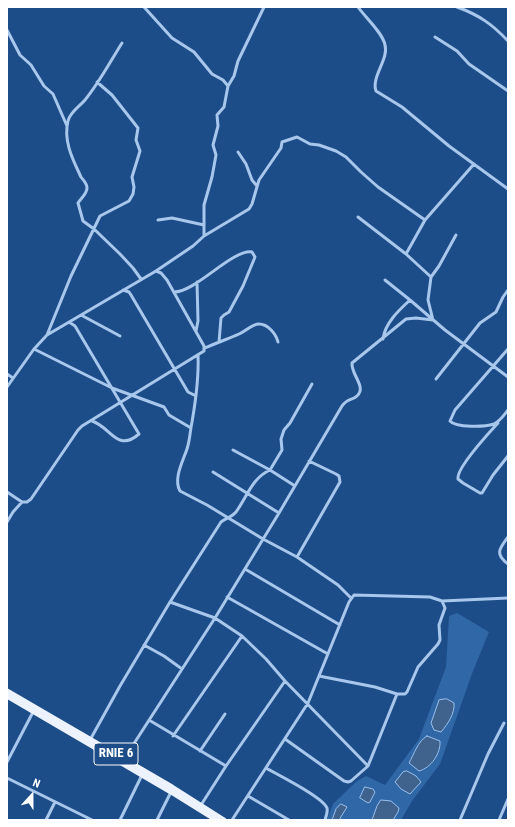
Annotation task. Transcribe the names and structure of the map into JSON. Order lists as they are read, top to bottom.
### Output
{
  "streets": {
    "main road": ["RNIE 6"]
  },
  "north": "top"
}
